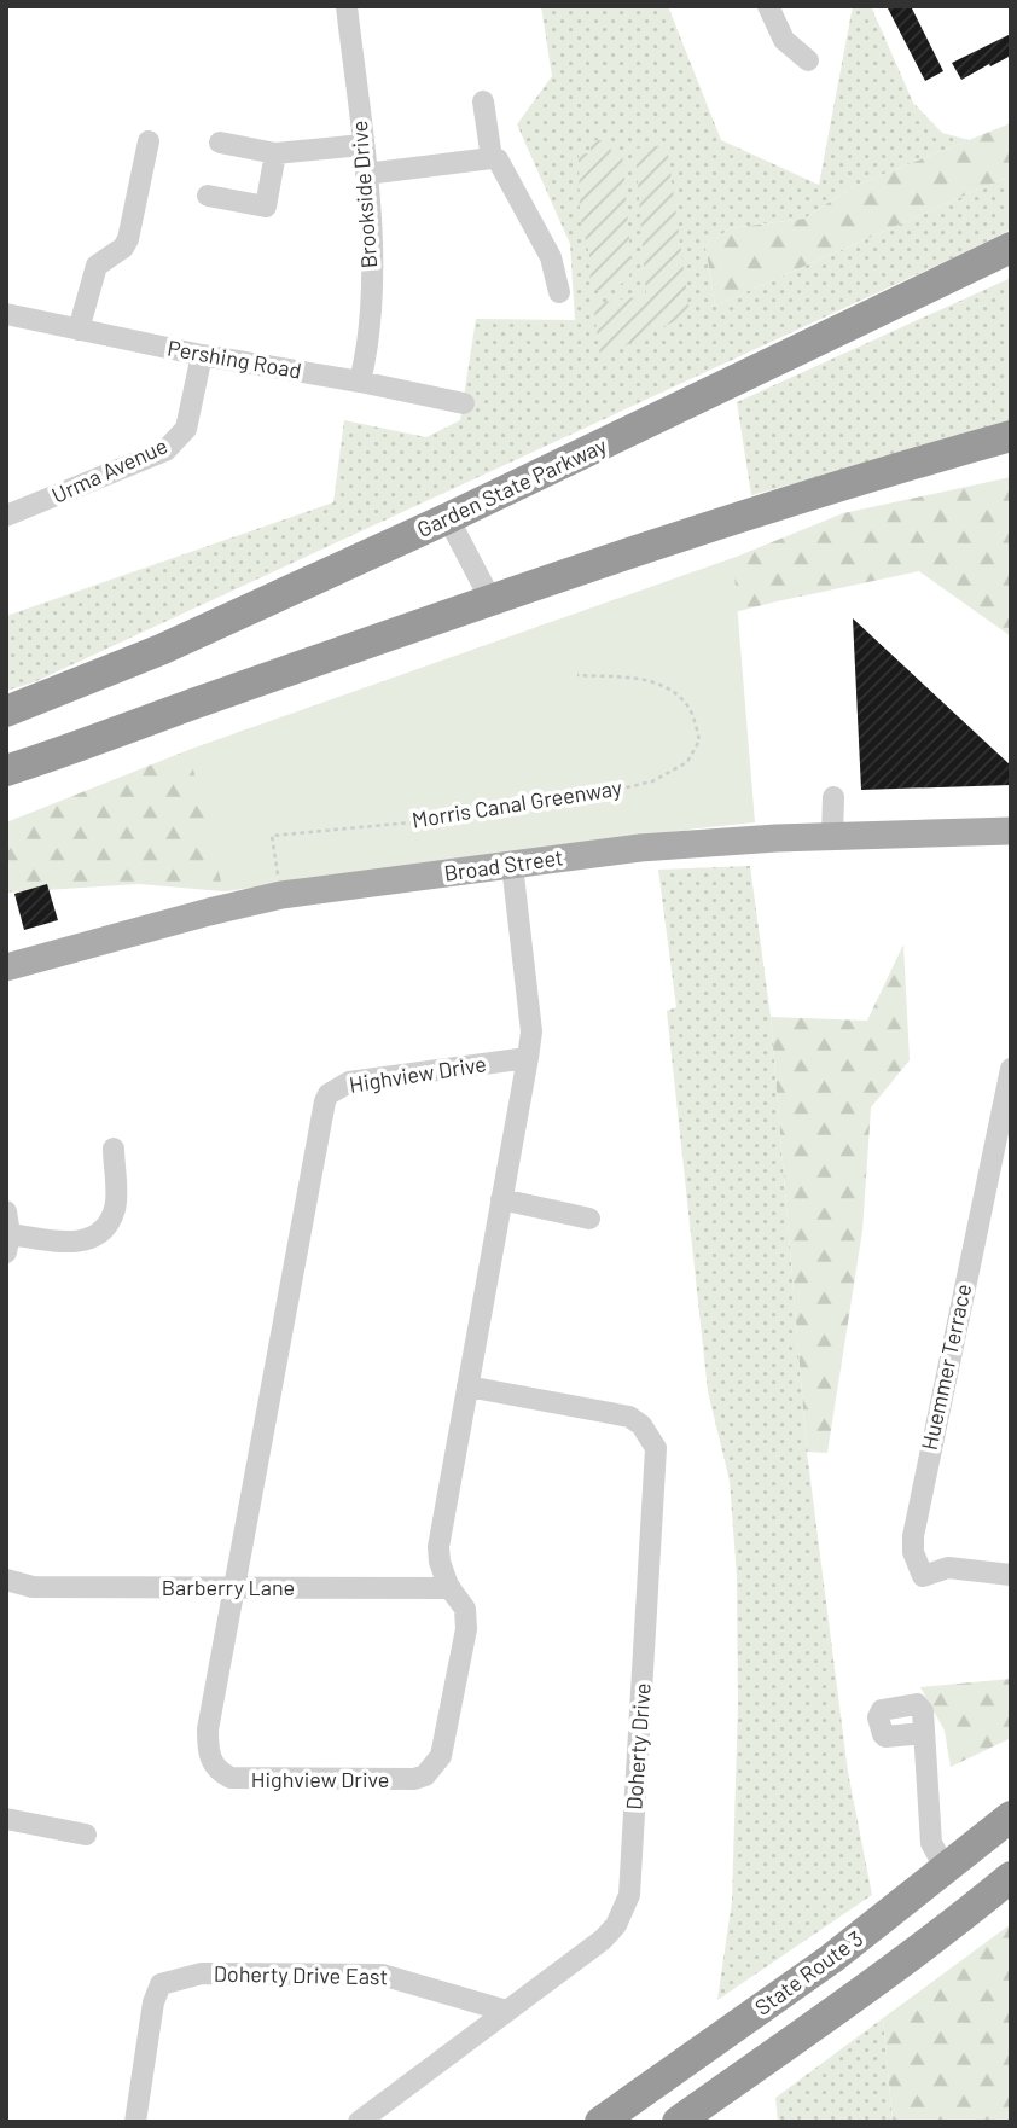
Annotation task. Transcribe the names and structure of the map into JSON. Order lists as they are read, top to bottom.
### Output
{
  "streets": {
    "highway": ["Garden State Parkway", "State Route 3"],
    "main road": ["Broad Street"],
    "street": [
      "Brookside Drive",
      "Pershing Road",
      "Urma Avenue",
      "Highview Drive",
      "Huemmer Terrace",
      "Barberry Lane",
      "Doherty Drive",
      "Doherty Drive East"
    ],
    "path": ["Morris Canal Greenway"]
  },
  "crossings": [
    ["Brookside Drive", "Pershing Road"],
    ["Pershing Road", "Urma Avenue"],
    ["Morris Canal Greenway", "Broad Street"],
    ["Broad Street", "Highview Drive"],
    ["Highview Drive", "Barberry Lane"],
    ["Highview Drive", "Doherty Drive"],
    ["Doherty Drive", "Doherty Drive East"]
  ]
}
